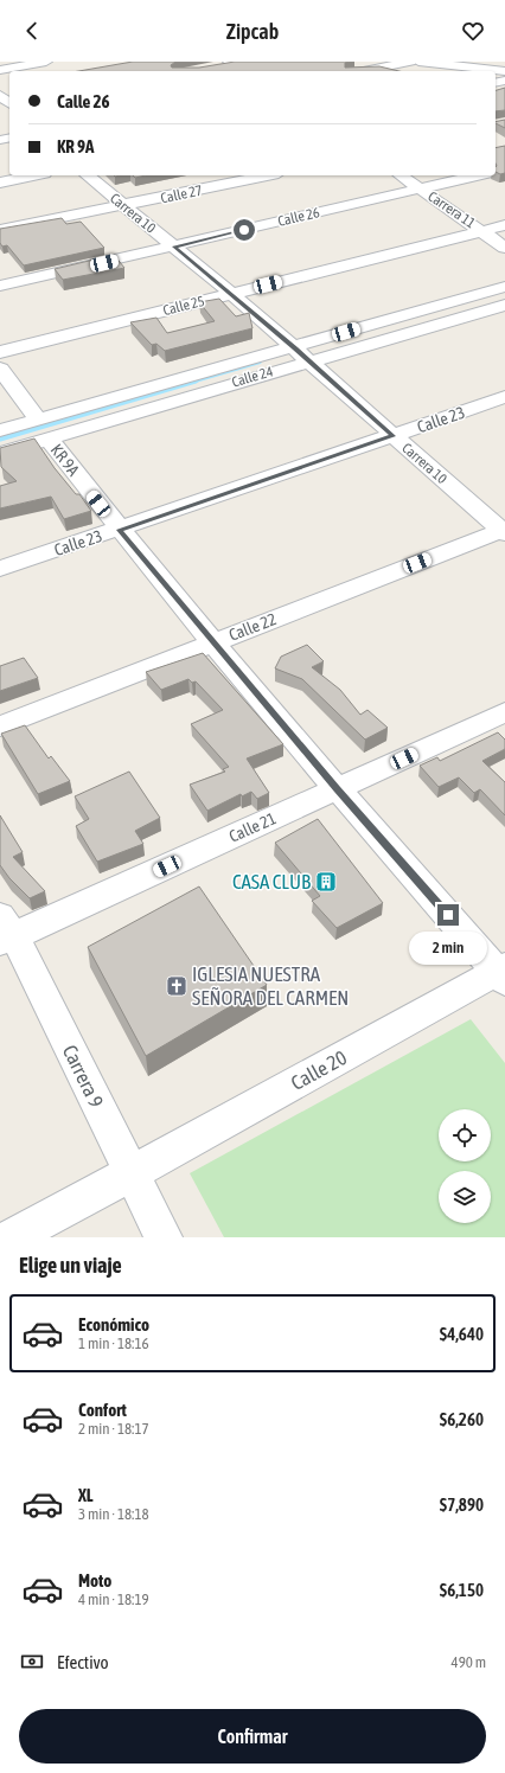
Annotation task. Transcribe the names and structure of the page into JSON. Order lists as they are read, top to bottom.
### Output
{
  "streets": {
    "street": [
      "Calle 27",
      "Carrera 11",
      "Carrera 10",
      "Calle 26",
      "Calle 25",
      "Calle 24",
      "Calle 23",
      "KR 9A",
      "Calle 22",
      "Calle 21",
      "Calle 20",
      "Carrera 9"
    ]
  },
  "crossings": [
    ["Calle 27", "Carrera 10"],
    ["Carrera 11", "Calle 26"],
    ["Carrera 11", "Calle 25"],
    ["Carrera 10", "Calle 26"],
    ["Carrera 10", "Calle 25"],
    ["Carrera 10", "Calle 24"],
    ["Carrera 10", "Calle 23"],
    ["Carrera 10", "Calle 22"],
    ["Calle 24", "KR 9A"],
    ["Calle 23", "KR 9A"],
    ["KR 9A", "Calle 22"],
    ["KR 9A", "Calle 21"],
    ["KR 9A", "Calle 20"],
    ["Calle 21", "Carrera 9"],
    ["Calle 20", "Carrera 9"]
  ],
  "places": {
    "building": ["CASA CLUB"],
    "church": ["IGLESIA NUESTRA SEÑORA DEL CARMEN"]
  },
  "page": {
    "header": "Zipcab",
    "banner": ["Calle 26", "KR 9A"],
    "bubble": "2 min",
    "heading": "Elige un viaje",
    "list": [
      {
        "name": "Económico",
        "note": "1 min · 18:16",
        "value": "$4,640"
      },
      {
        "name": "Confort",
        "note": "2 min · 18:17",
        "value": "$6,260"
      },
      {
        "name": "XL",
        "note": "3 min · 18:18",
        "value": "$7,890"
      },
      {
        "name": "Moto",
        "note": "4 min · 18:19",
        "value": "$6,150"
      }
    ],
    "pay": ["Efectivo", "490 m"],
    "buttons": "Confirmar"
  }
}
